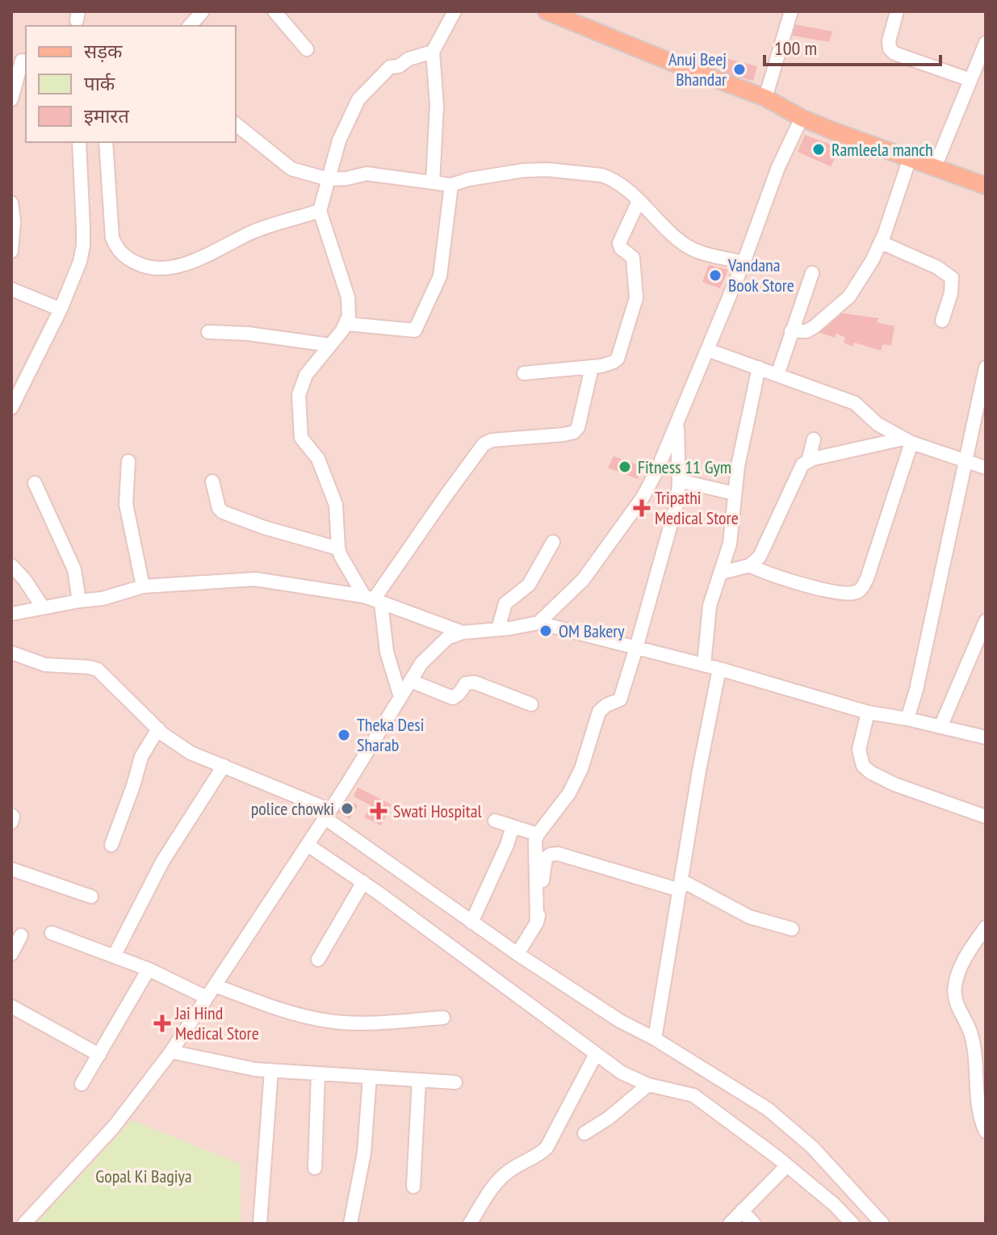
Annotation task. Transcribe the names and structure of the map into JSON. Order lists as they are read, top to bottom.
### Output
{
  "parks": ["Gopal Ki Bagiya"],
  "places": {
    "other": [
      "Anuj Beej Bhandar",
      "Ramleela manch",
      "Vandana Book Store",
      "Fitness 11 Gym",
      "OM Bakery",
      "Theka Desi Sharab",
      "police chowki"
    ],
    "health": ["Tripathi Medical Store", "Swati Hospital", "Jai Hind Medical Store"]
  },
  "legend": ["सड़क", "पार्क", "इमारत"],
  "scale_bar": "100 m"
}
